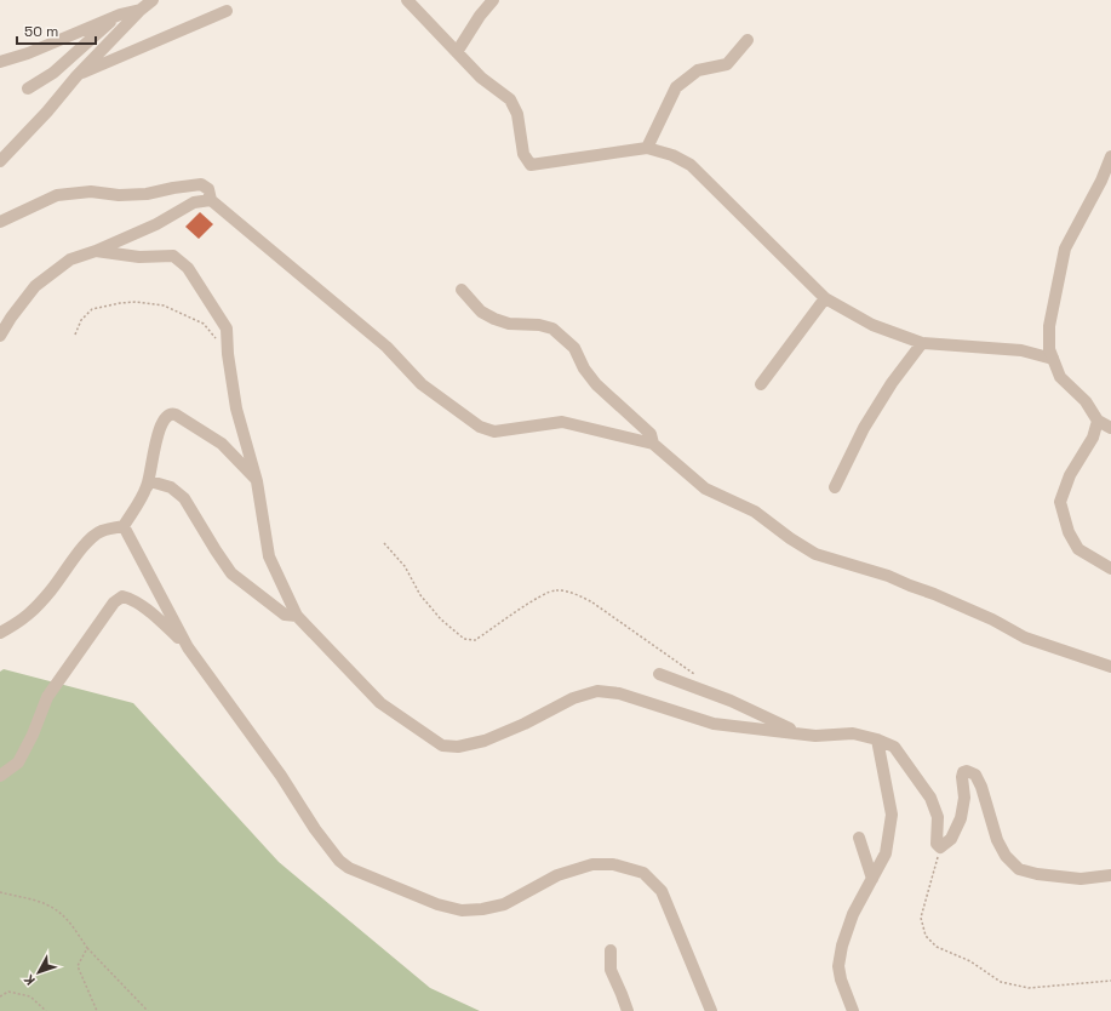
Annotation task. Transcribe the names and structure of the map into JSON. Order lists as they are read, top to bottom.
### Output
{
  "scale_bar": "50 m",
  "north": "bottom left"
}
